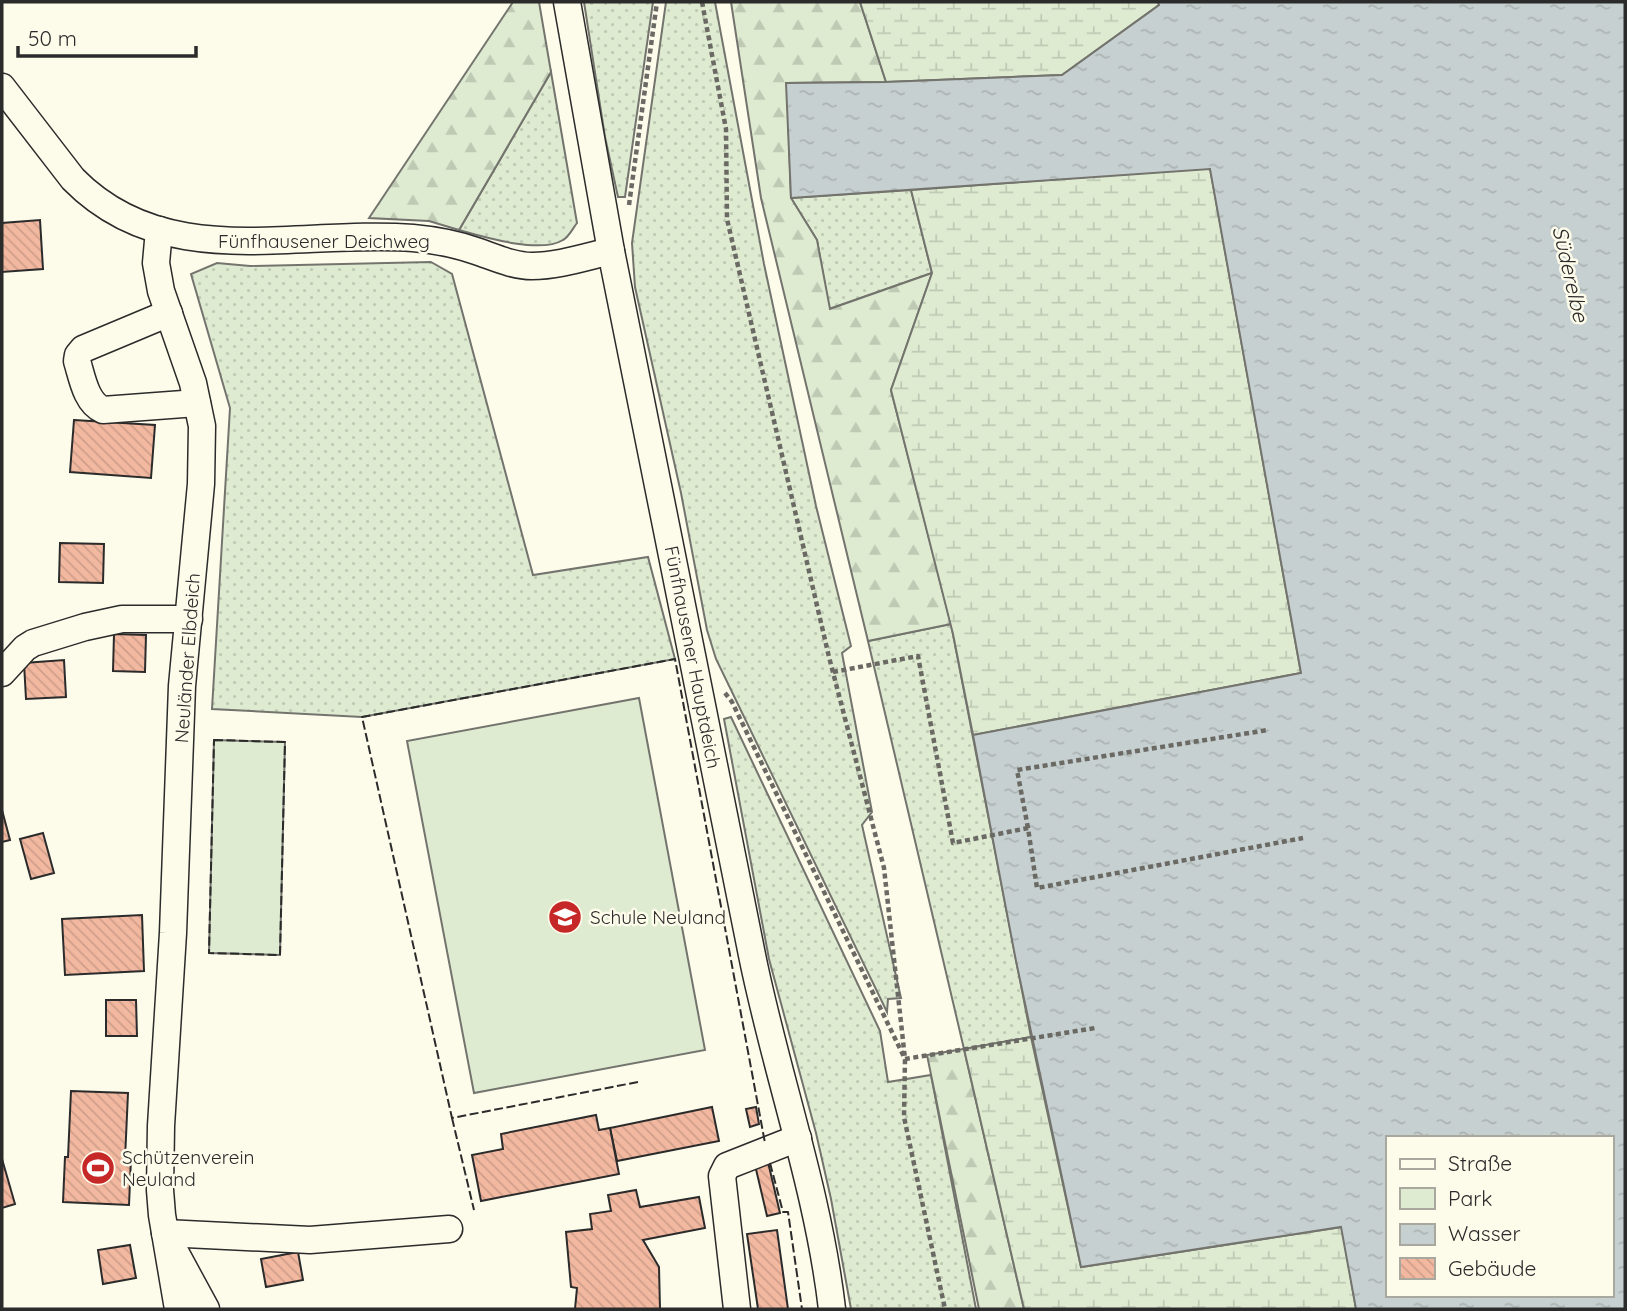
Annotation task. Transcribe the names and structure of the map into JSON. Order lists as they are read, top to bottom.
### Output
{
  "streets": {
    "street": ["Fünfhausener Deichweg", "Fünfhausener Hauptdeich", "Neuländer Elbdeich"]
  },
  "crossings": [
    ["Fünfhausener Deichweg", "Fünfhausener Hauptdeich"],
    ["Fünfhausener Deichweg", "Neuländer Elbdeich"]
  ],
  "water": ["Süderelbe"],
  "places": {
    "school or university": ["Schule Neuland"],
    "sports": ["Schützenverein Neuland"]
  },
  "legend": [
    "Straße",
    "Park",
    "Wasser",
    "Gebäude"
  ],
  "scale_bar": "50 m"
}
